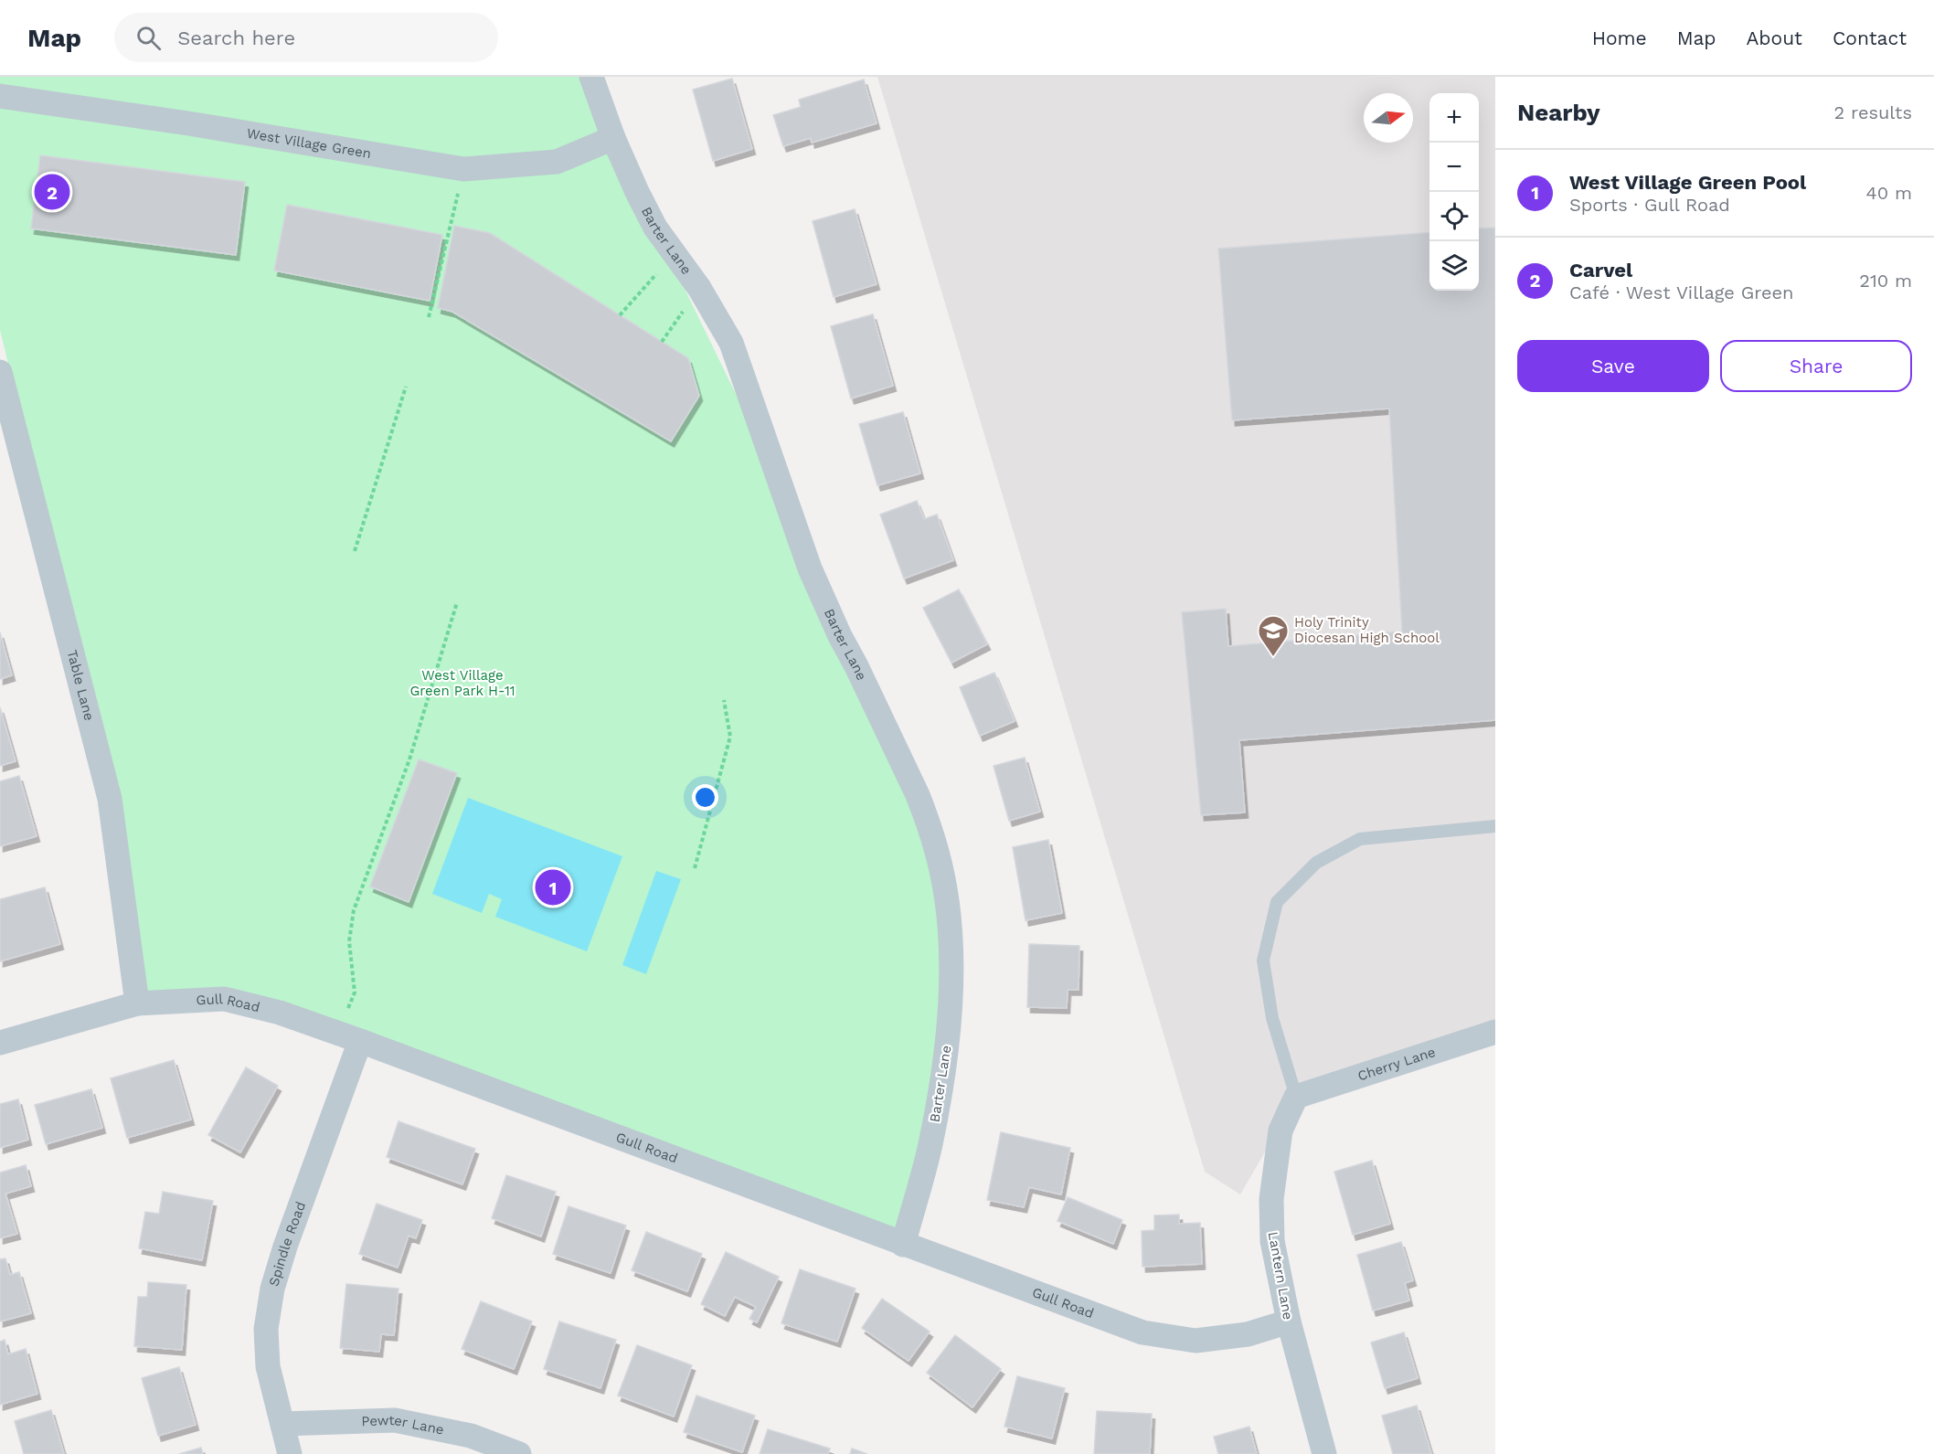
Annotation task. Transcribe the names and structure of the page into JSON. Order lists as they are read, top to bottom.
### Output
{
  "streets": {
    "street": [
      "West Village Green",
      "Barter Lane",
      "Table Lane",
      "Gull Road",
      "Cherry Lane",
      "Spindle Road",
      "Lantern Lane",
      "Pewter Lane"
    ]
  },
  "crossings": [
    ["West Village Green", "Barter Lane"],
    ["Barter Lane", "Gull Road"],
    ["Table Lane", "Gull Road"],
    ["Gull Road", "Spindle Road"],
    ["Gull Road", "Lantern Lane"],
    ["Cherry Lane", "Lantern Lane"],
    ["Spindle Road", "Pewter Lane"]
  ],
  "parks": ["West Village Green Park H-11"],
  "places": {
    "school or university": ["Holy Trinity Diocesan High School"]
  },
  "north": "right",
  "page": {
    "header": "Map",
    "search": "Search here",
    "nav": [
      "Home",
      "Map",
      "About",
      "Contact"
    ],
    "heading": ["Nearby", "2 results"],
    "map_buttons": ["+", "−"],
    "list": [
      {
        "mark": "1",
        "name": "West Village Green Pool",
        "note": "Sports · Gull Road",
        "value": "40 m"
      },
      {
        "mark": "2",
        "name": "Carvel",
        "note": "Café · West Village Green",
        "value": "210 m"
      }
    ],
    "pins": ["2", "1"],
    "buttons": ["Save", "Share"]
  }
}
